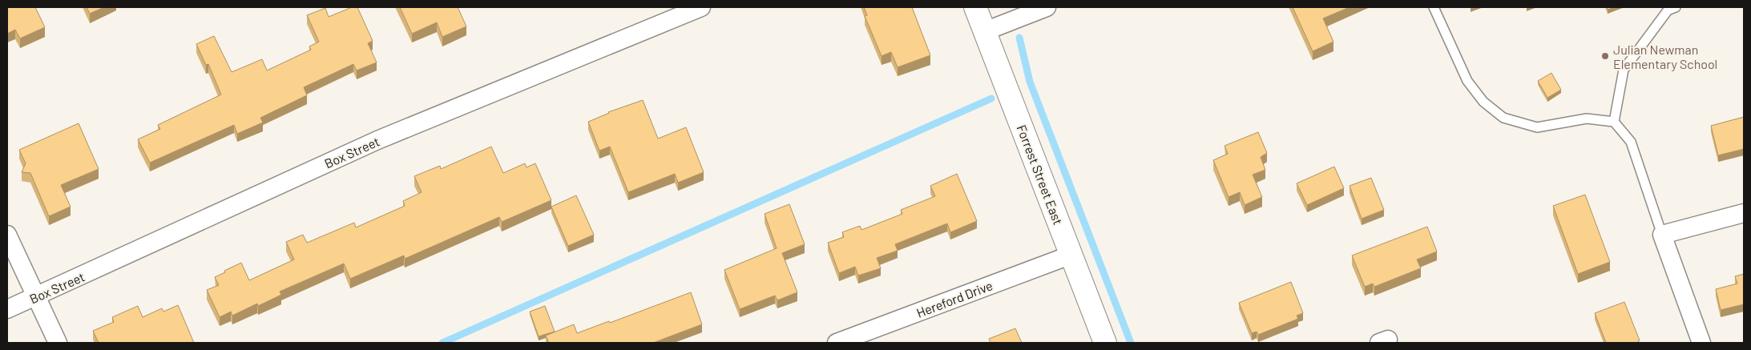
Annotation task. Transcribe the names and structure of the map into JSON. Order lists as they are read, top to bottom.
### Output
{
  "streets": {
    "main road": ["Forrest Street East"],
    "street": ["Box Street", "Hereford Drive"]
  },
  "crossings": [
    ["Forrest Street East", "Hereford Drive"]
  ],
  "places": ["Julian Newman Elementary School"]
}
